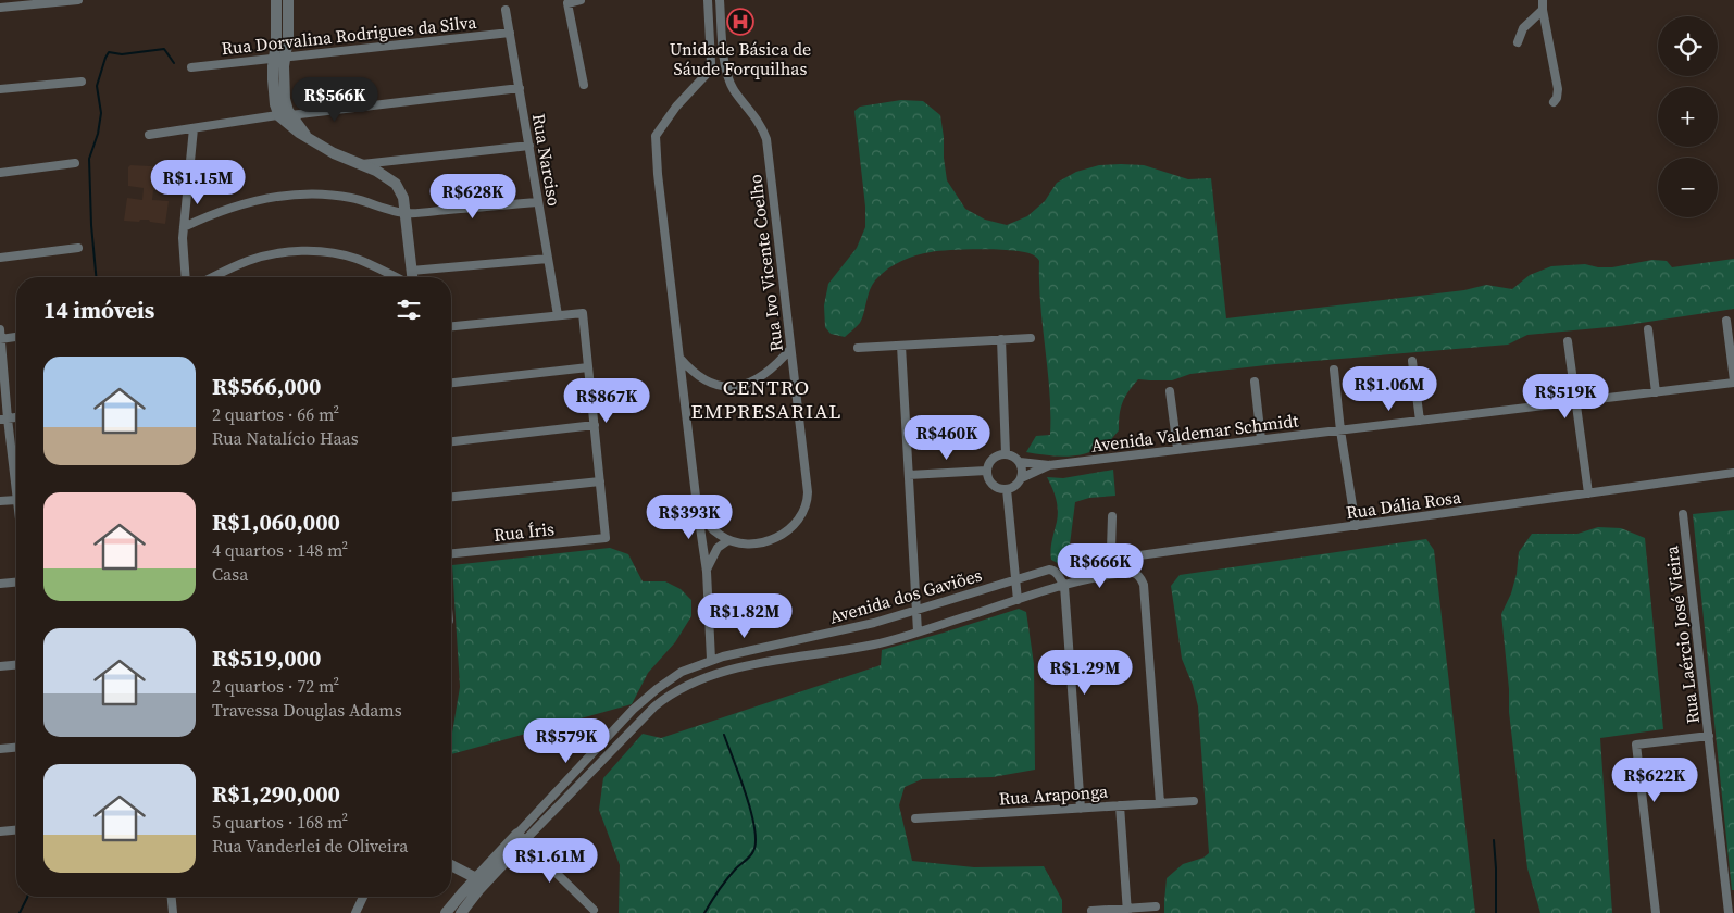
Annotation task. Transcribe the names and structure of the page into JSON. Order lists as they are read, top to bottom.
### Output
{
  "streets": {
    "street": [
      "Rua Dorvalina Rodrigues da Silva",
      "Rua Narciso",
      "Rua Ivo Vicente Coelho",
      "Avenida Valdemar Schmidt",
      "Rua Dália Rosa",
      "Rua Íris",
      "Avenida dos Gaviões",
      "Rua Laércio José Vieira",
      "Rua Araponga"
    ]
  },
  "crossings": [
    ["Rua Dorvalina Rodrigues da Silva", "Rua Narciso"],
    ["Avenida dos Gaviões", "Rua Araponga"]
  ],
  "districts": ["CENTRO EMPRESARIAL"],
  "places": {
    "hospital": ["Unidade Básica de Sáude Forquilhas"]
  },
  "page": {
    "map_buttons": ["+", "−"],
    "price": [
      "R$566K",
      "R$1.15M",
      "R$628K",
      "R$1.06M",
      "R$519K",
      "R$867K",
      "R$460K",
      "R$393K",
      "R$666K",
      "R$1.82M",
      "R$1.29M",
      "R$579K",
      "R$622K",
      "R$1.61M"
    ],
    "heading": "14 imóveis",
    "list": [
      {
        "name": "R$566,000",
        "note": "2 quartos · 66 m² · Rua Natalício Haas"
      },
      {
        "name": "R$1,060,000",
        "note": "4 quartos · 148 m² · Casa"
      },
      {
        "name": "R$519,000",
        "note": "2 quartos · 72 m² · Travessa Douglas Adams"
      },
      {
        "name": "R$1,290,000",
        "note": "5 quartos · 168 m² · Rua Vanderlei de Oliveira"
      }
    ]
  }
}
